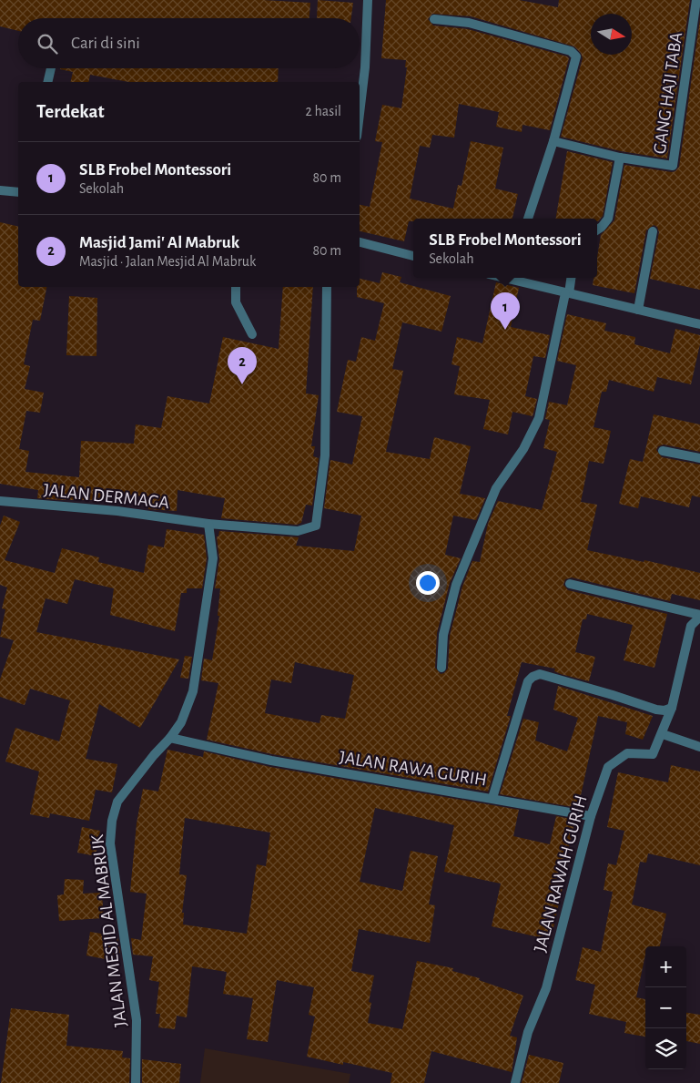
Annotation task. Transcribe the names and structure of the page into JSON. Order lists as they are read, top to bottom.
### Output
{
  "streets": {
    "street": [
      "GANG HAJI TABA",
      "JALAN DERMAGA",
      "JALAN RAWA GURIH",
      "JALAN RAWAH GURIH",
      "JALAN MESJID AL MABRUK"
    ]
  },
  "crossings": [
    ["JALAN DERMAGA", "JALAN MESJID AL MABRUK"],
    ["JALAN RAWA GURIH", "JALAN RAWAH GURIH"],
    ["JALAN RAWA GURIH", "JALAN MESJID AL MABRUK"]
  ],
  "north": "right",
  "page": {
    "search": "Cari di sini",
    "heading": ["Terdekat", "2 hasil"],
    "list": [
      {
        "mark": "1",
        "name": "SLB Frobel Montessori",
        "note": "Sekolah",
        "value": "80 m"
      },
      {
        "mark": "2",
        "name": "Masjid Jami' Al Mabruk",
        "note": "Masjid · Jalan Mesjid Al Mabruk",
        "value": "80 m"
      }
    ],
    "popup": ["SLB Frobel Montessori", "Sekolah"],
    "pins": ["1", "2"],
    "map_buttons": ["+", "−"]
  }
}
